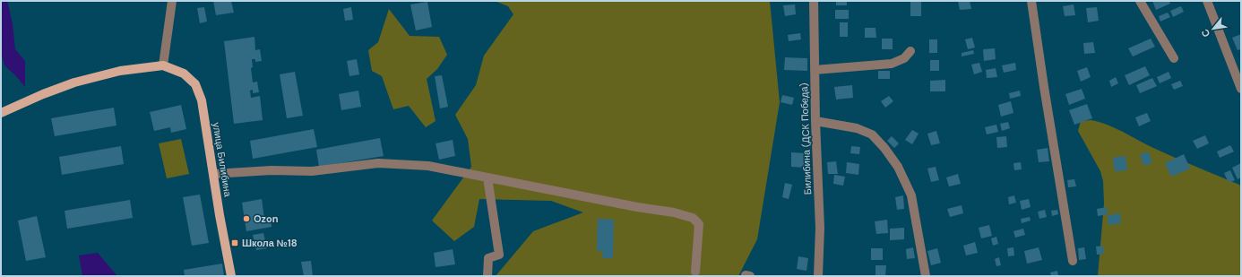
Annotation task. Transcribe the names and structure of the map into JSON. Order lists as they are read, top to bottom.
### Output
{
  "streets": {
    "main road": ["улица Билибина"],
    "street": ["Билибина (ДСК Победа)"]
  },
  "places": {
    "other": ["Ozon"],
    "transit": ["Школа №18"]
  },
  "north": "bottom left"
}
